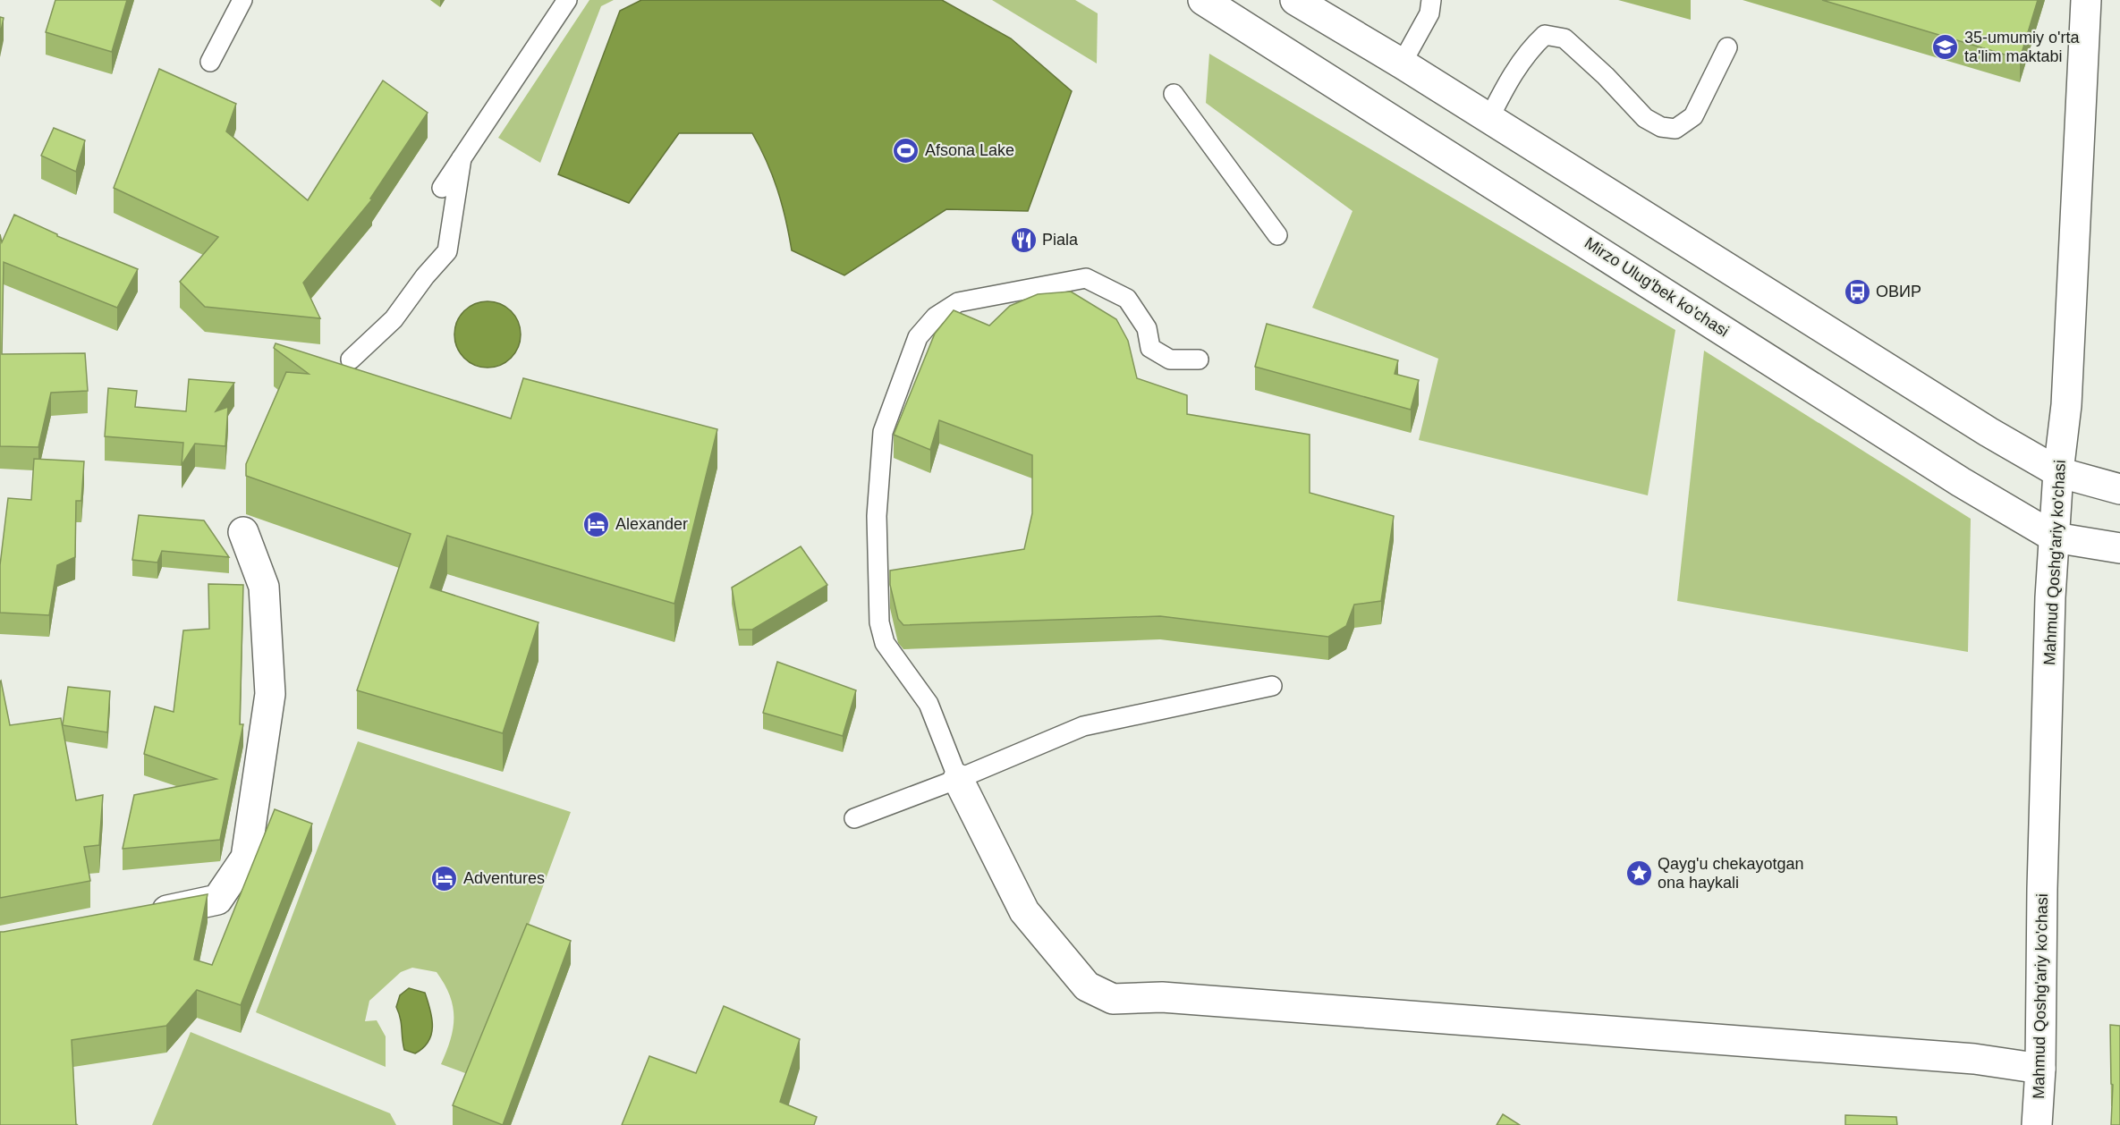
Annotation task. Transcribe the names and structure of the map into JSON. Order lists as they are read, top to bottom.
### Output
{
  "streets": {
    "main road": ["Mirzo Ulug'bek ko'chasi", "Mahmud Qoshg'ariy ko'chasi"]
  },
  "crossings": [
    ["Mirzo Ulug'bek ko'chasi", "Mahmud Qoshg'ariy ko'chasi"]
  ],
  "places": {
    "school or university": ["35-umumiy o'rta ta'lim maktabi"],
    "sports": ["Afsona Lake"],
    "restaurant": ["Piala"],
    "bus stop": ["ОВИР"],
    "hotel": ["Alexander", "Adventures"],
    "place": ["Qayg'u chekayotgan ona haykali"]
  }
}
